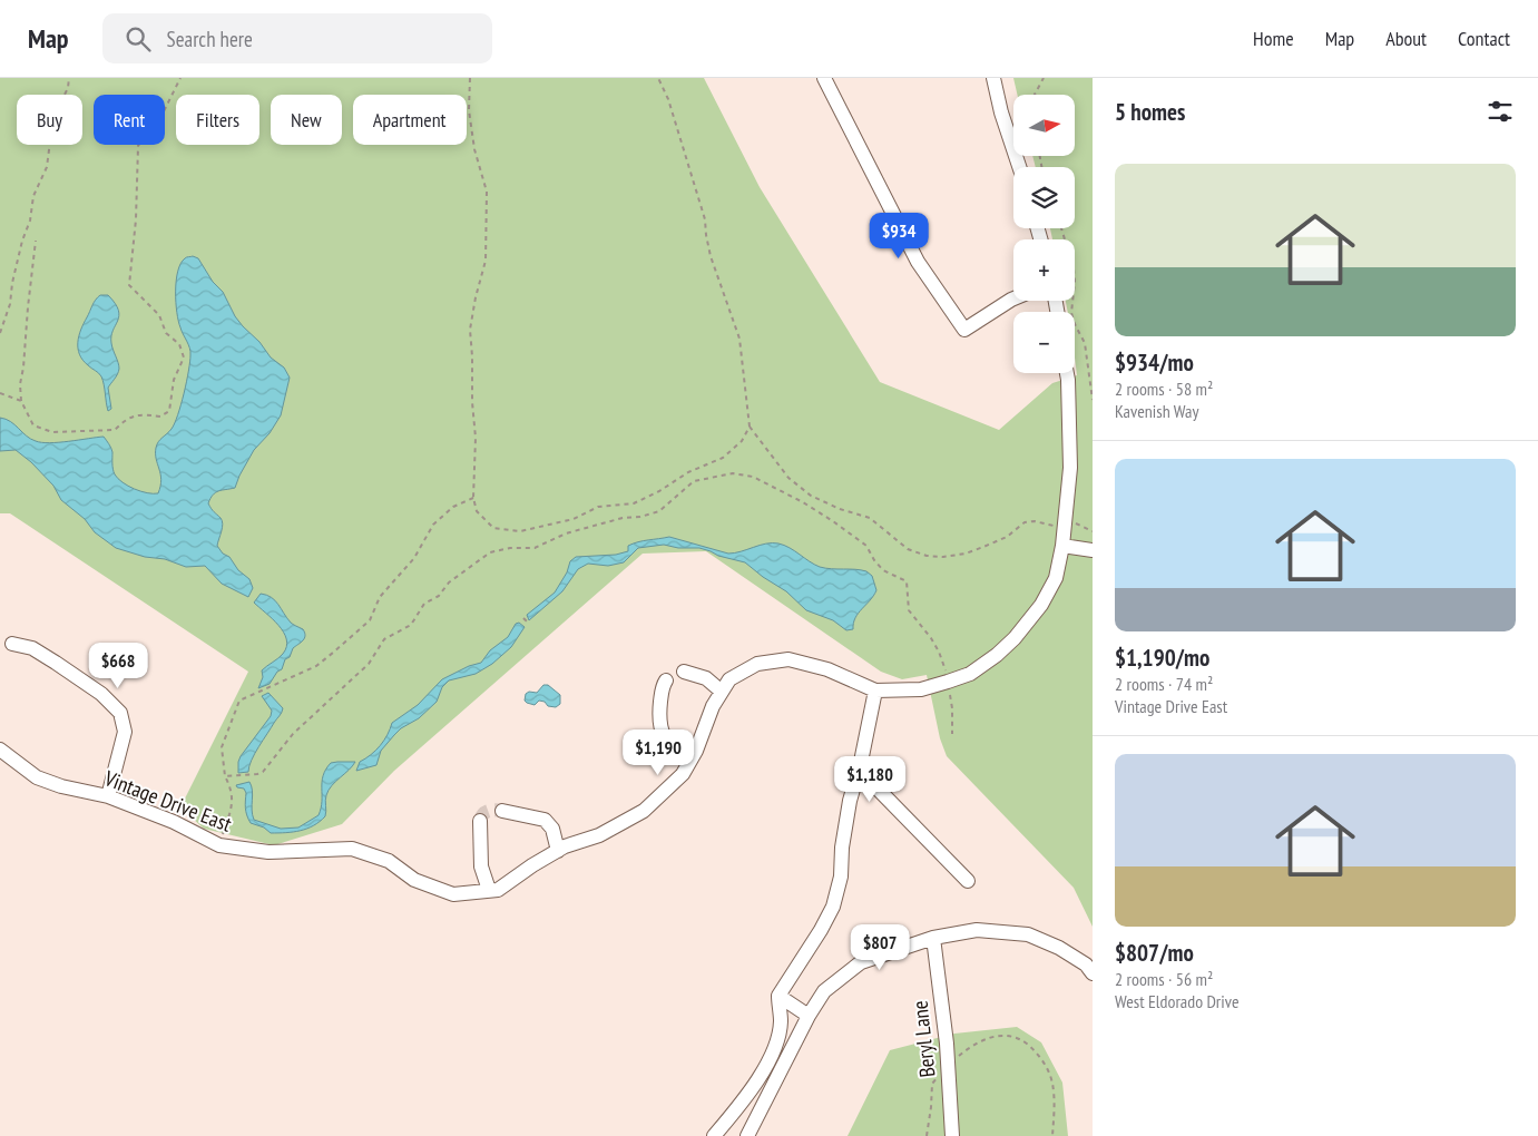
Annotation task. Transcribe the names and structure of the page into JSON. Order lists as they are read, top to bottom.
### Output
{
  "streets": {
    "street": ["Vintage Drive East", "Beryl Lane"]
  },
  "north": "right",
  "page": {
    "header": "Map",
    "search": "Search here",
    "nav": [
      "Home",
      "Map",
      "About",
      "Contact"
    ],
    "heading": "5 homes",
    "map_buttons": ["+", "−"],
    "chip": [
      "Buy",
      "Rent",
      "Filters",
      "New",
      "Apartment"
    ],
    "list": [
      {
        "name": "$934/mo",
        "note": "2 rooms · 58 m² · Kavenish Way"
      },
      {
        "name": "$1,190/mo",
        "note": "2 rooms · 74 m² · Vintage Drive East"
      },
      {
        "name": "$807/mo",
        "note": "2 rooms · 56 m² · West Eldorado Drive"
      }
    ],
    "price": [
      "$934",
      "$668",
      "$1,190",
      "$1,180",
      "$807"
    ]
  }
}
